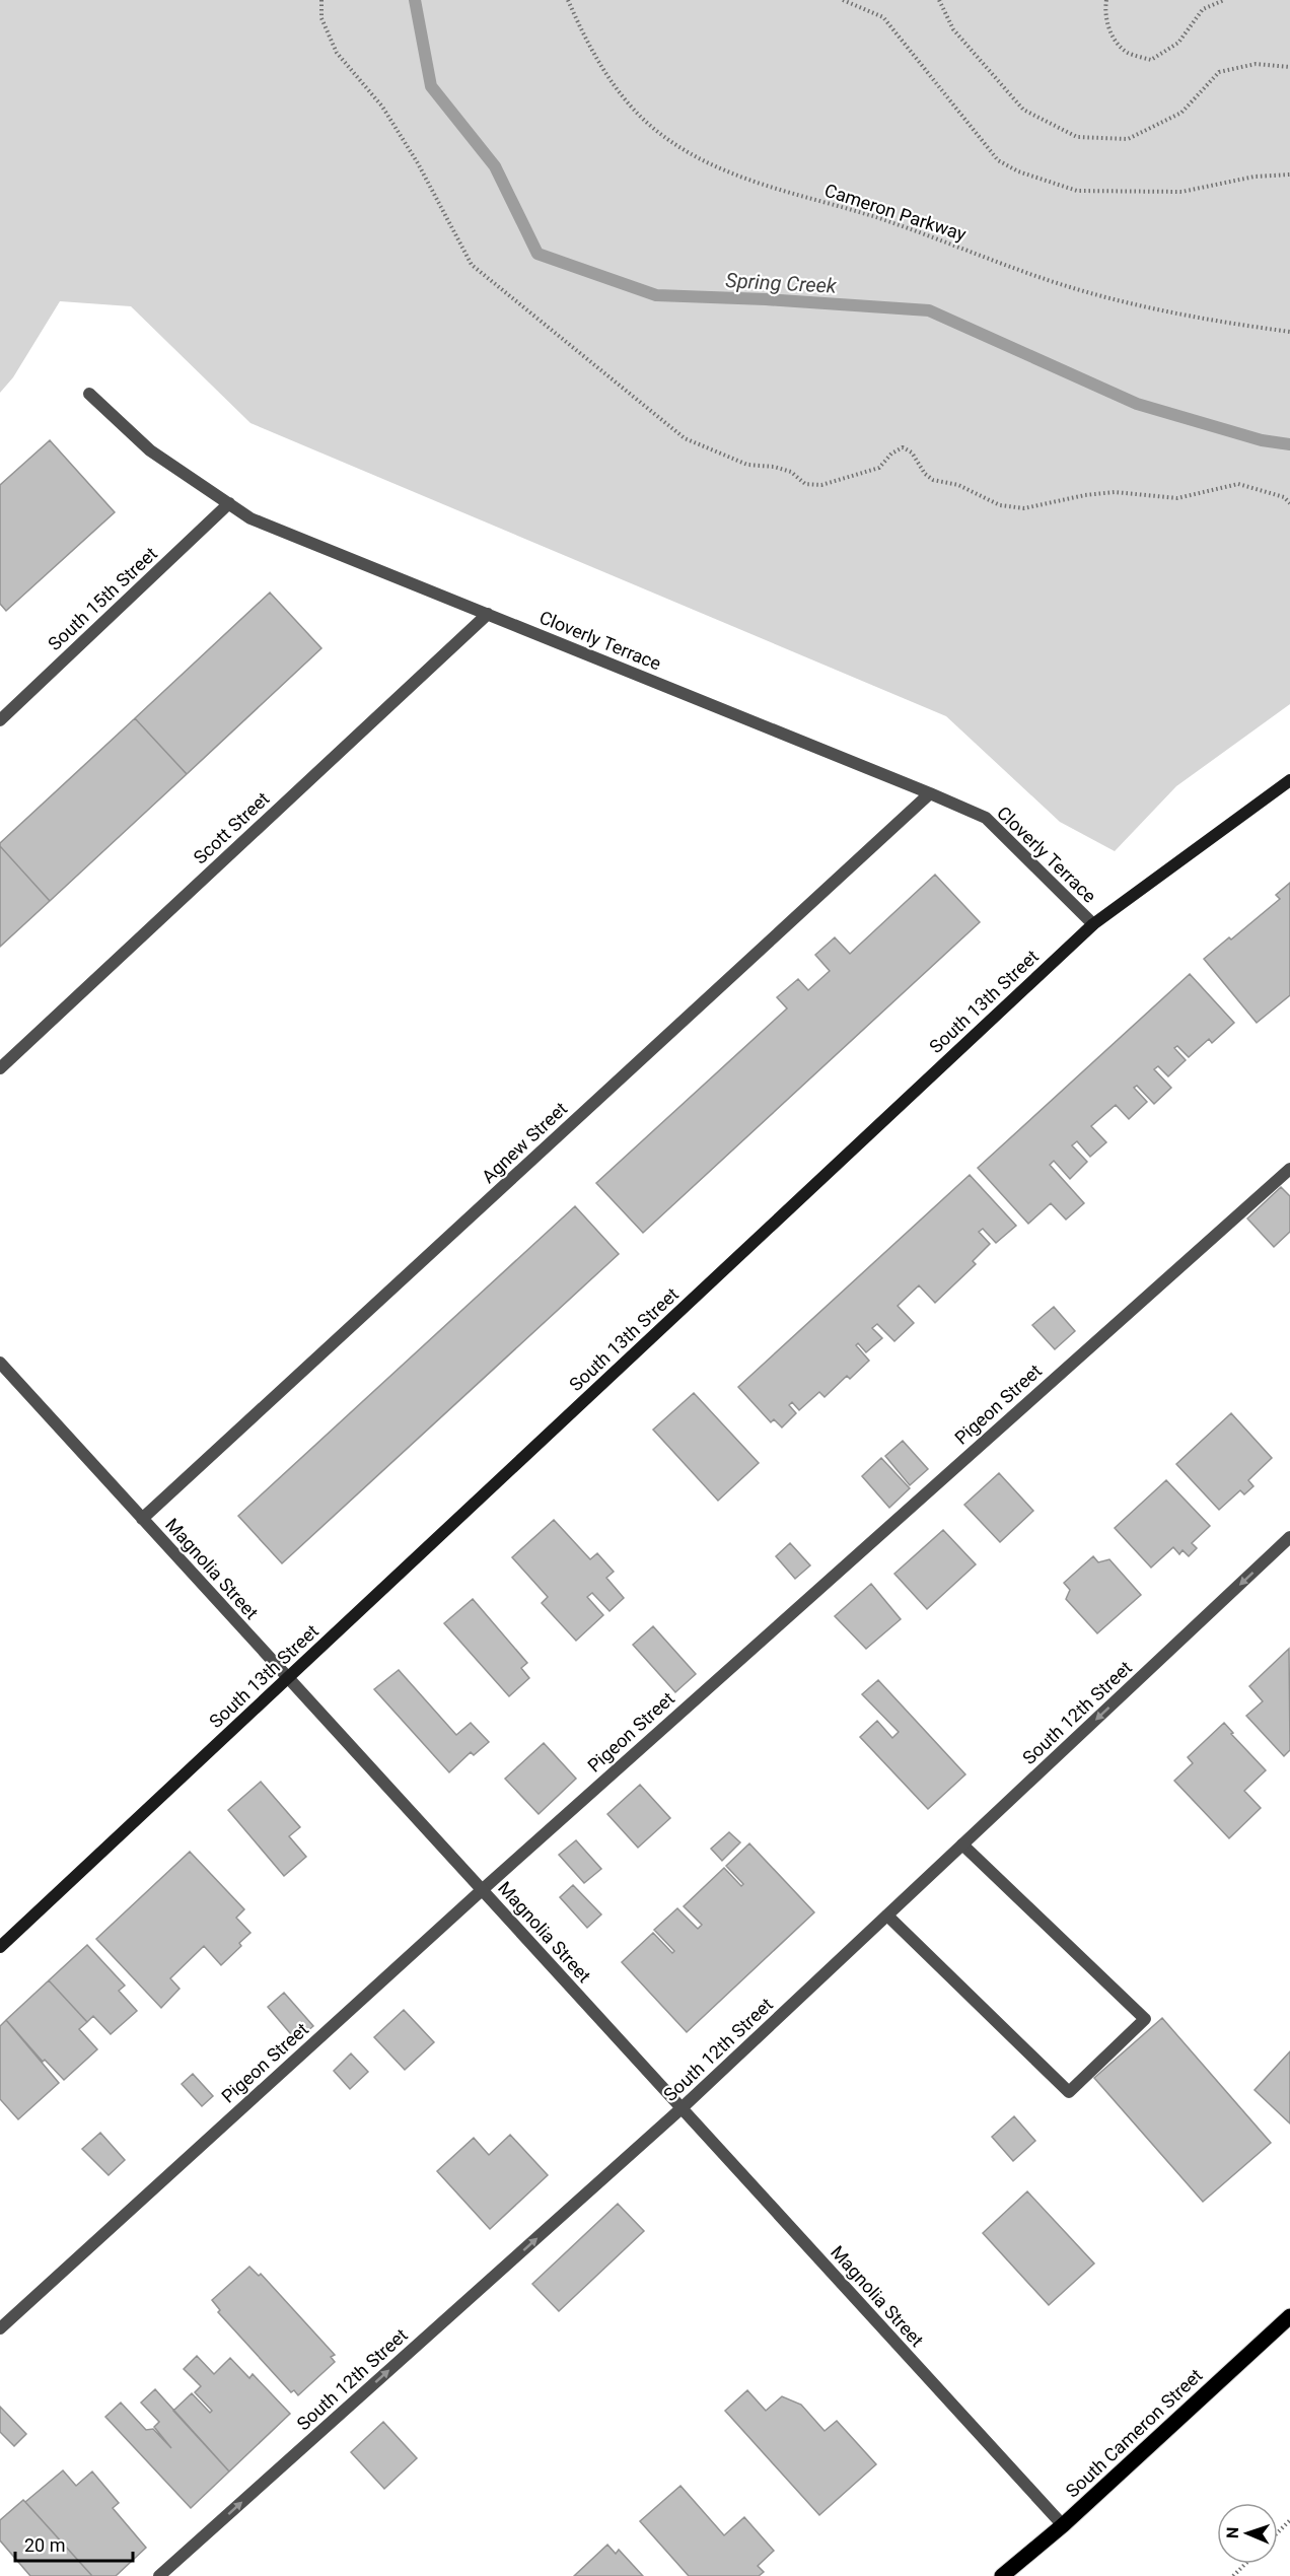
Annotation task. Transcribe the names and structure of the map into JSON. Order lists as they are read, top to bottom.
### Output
{
  "streets": {
    "main road": ["South Cameron Street"],
    "street": [
      "South 15th Street",
      "Cloverly Terrace",
      "Scott Street",
      "South 13th Street",
      "Agnew Street",
      "Pigeon Street",
      "Magnolia Street",
      "South 12th Street"
    ],
    "path": ["Cameron Parkway"]
  },
  "crossings": [
    ["South 15th Street", "Cloverly Terrace"],
    ["Cloverly Terrace", "Scott Street"],
    ["Cloverly Terrace", "South 13th Street"],
    ["Cloverly Terrace", "Agnew Street"],
    ["South 13th Street", "Magnolia Street"],
    ["Agnew Street", "Magnolia Street"],
    ["Pigeon Street", "Magnolia Street"],
    ["Magnolia Street", "South 12th Street"],
    ["Magnolia Street", "South Cameron Street"]
  ],
  "water": ["Spring Creek"],
  "scale_bar": "20 m",
  "north": "left"
}
